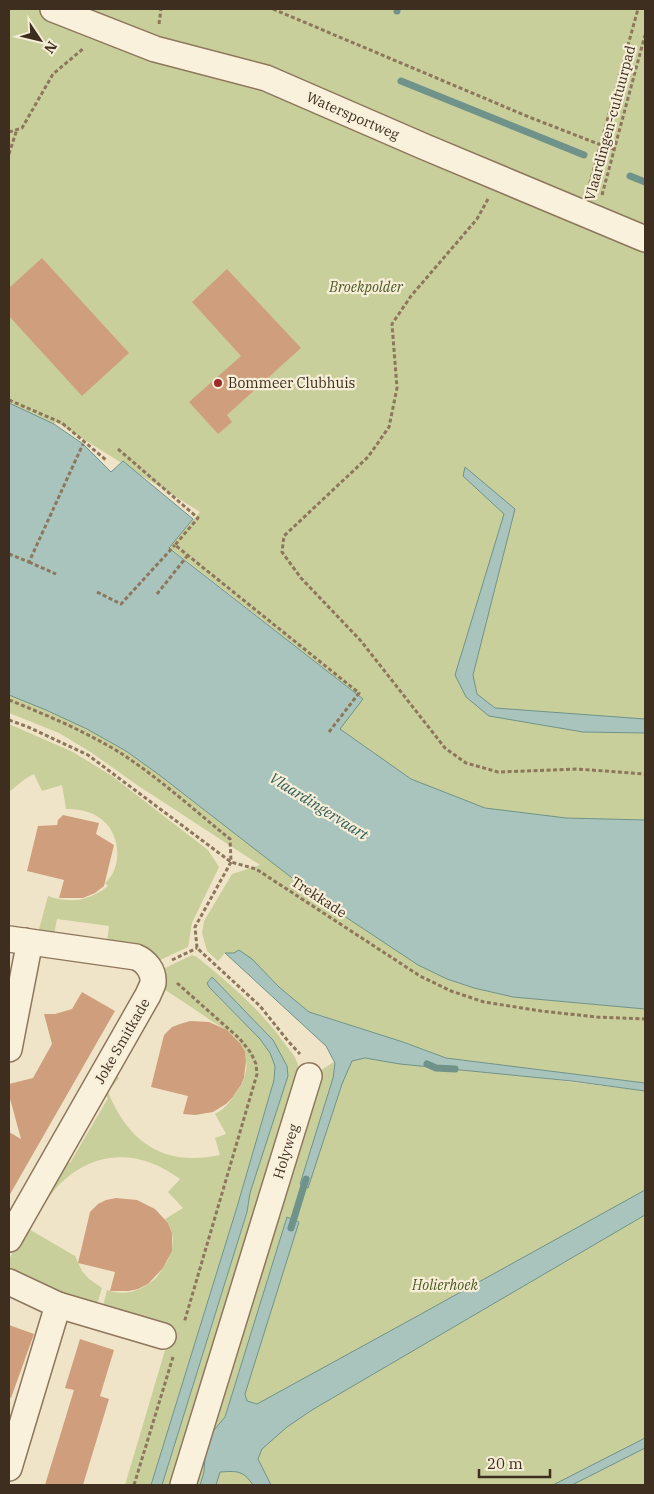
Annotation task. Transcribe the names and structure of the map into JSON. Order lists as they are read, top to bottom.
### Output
{
  "streets": {
    "street": ["Watersportweg", "Joke Smitkade", "Holyweg"],
    "path": ["Vlaardingen-cultuurpad", "Trekkade"]
  },
  "crossings": [
    ["Watersportweg", "Vlaardingen-cultuurpad"]
  ],
  "water": ["Vlaardingervaart"],
  "parks": ["Broekpolder", "Holierhoek"],
  "places": ["Bommeer Clubhuis"],
  "scale_bar": "20 m",
  "north": "bottom right"
}
